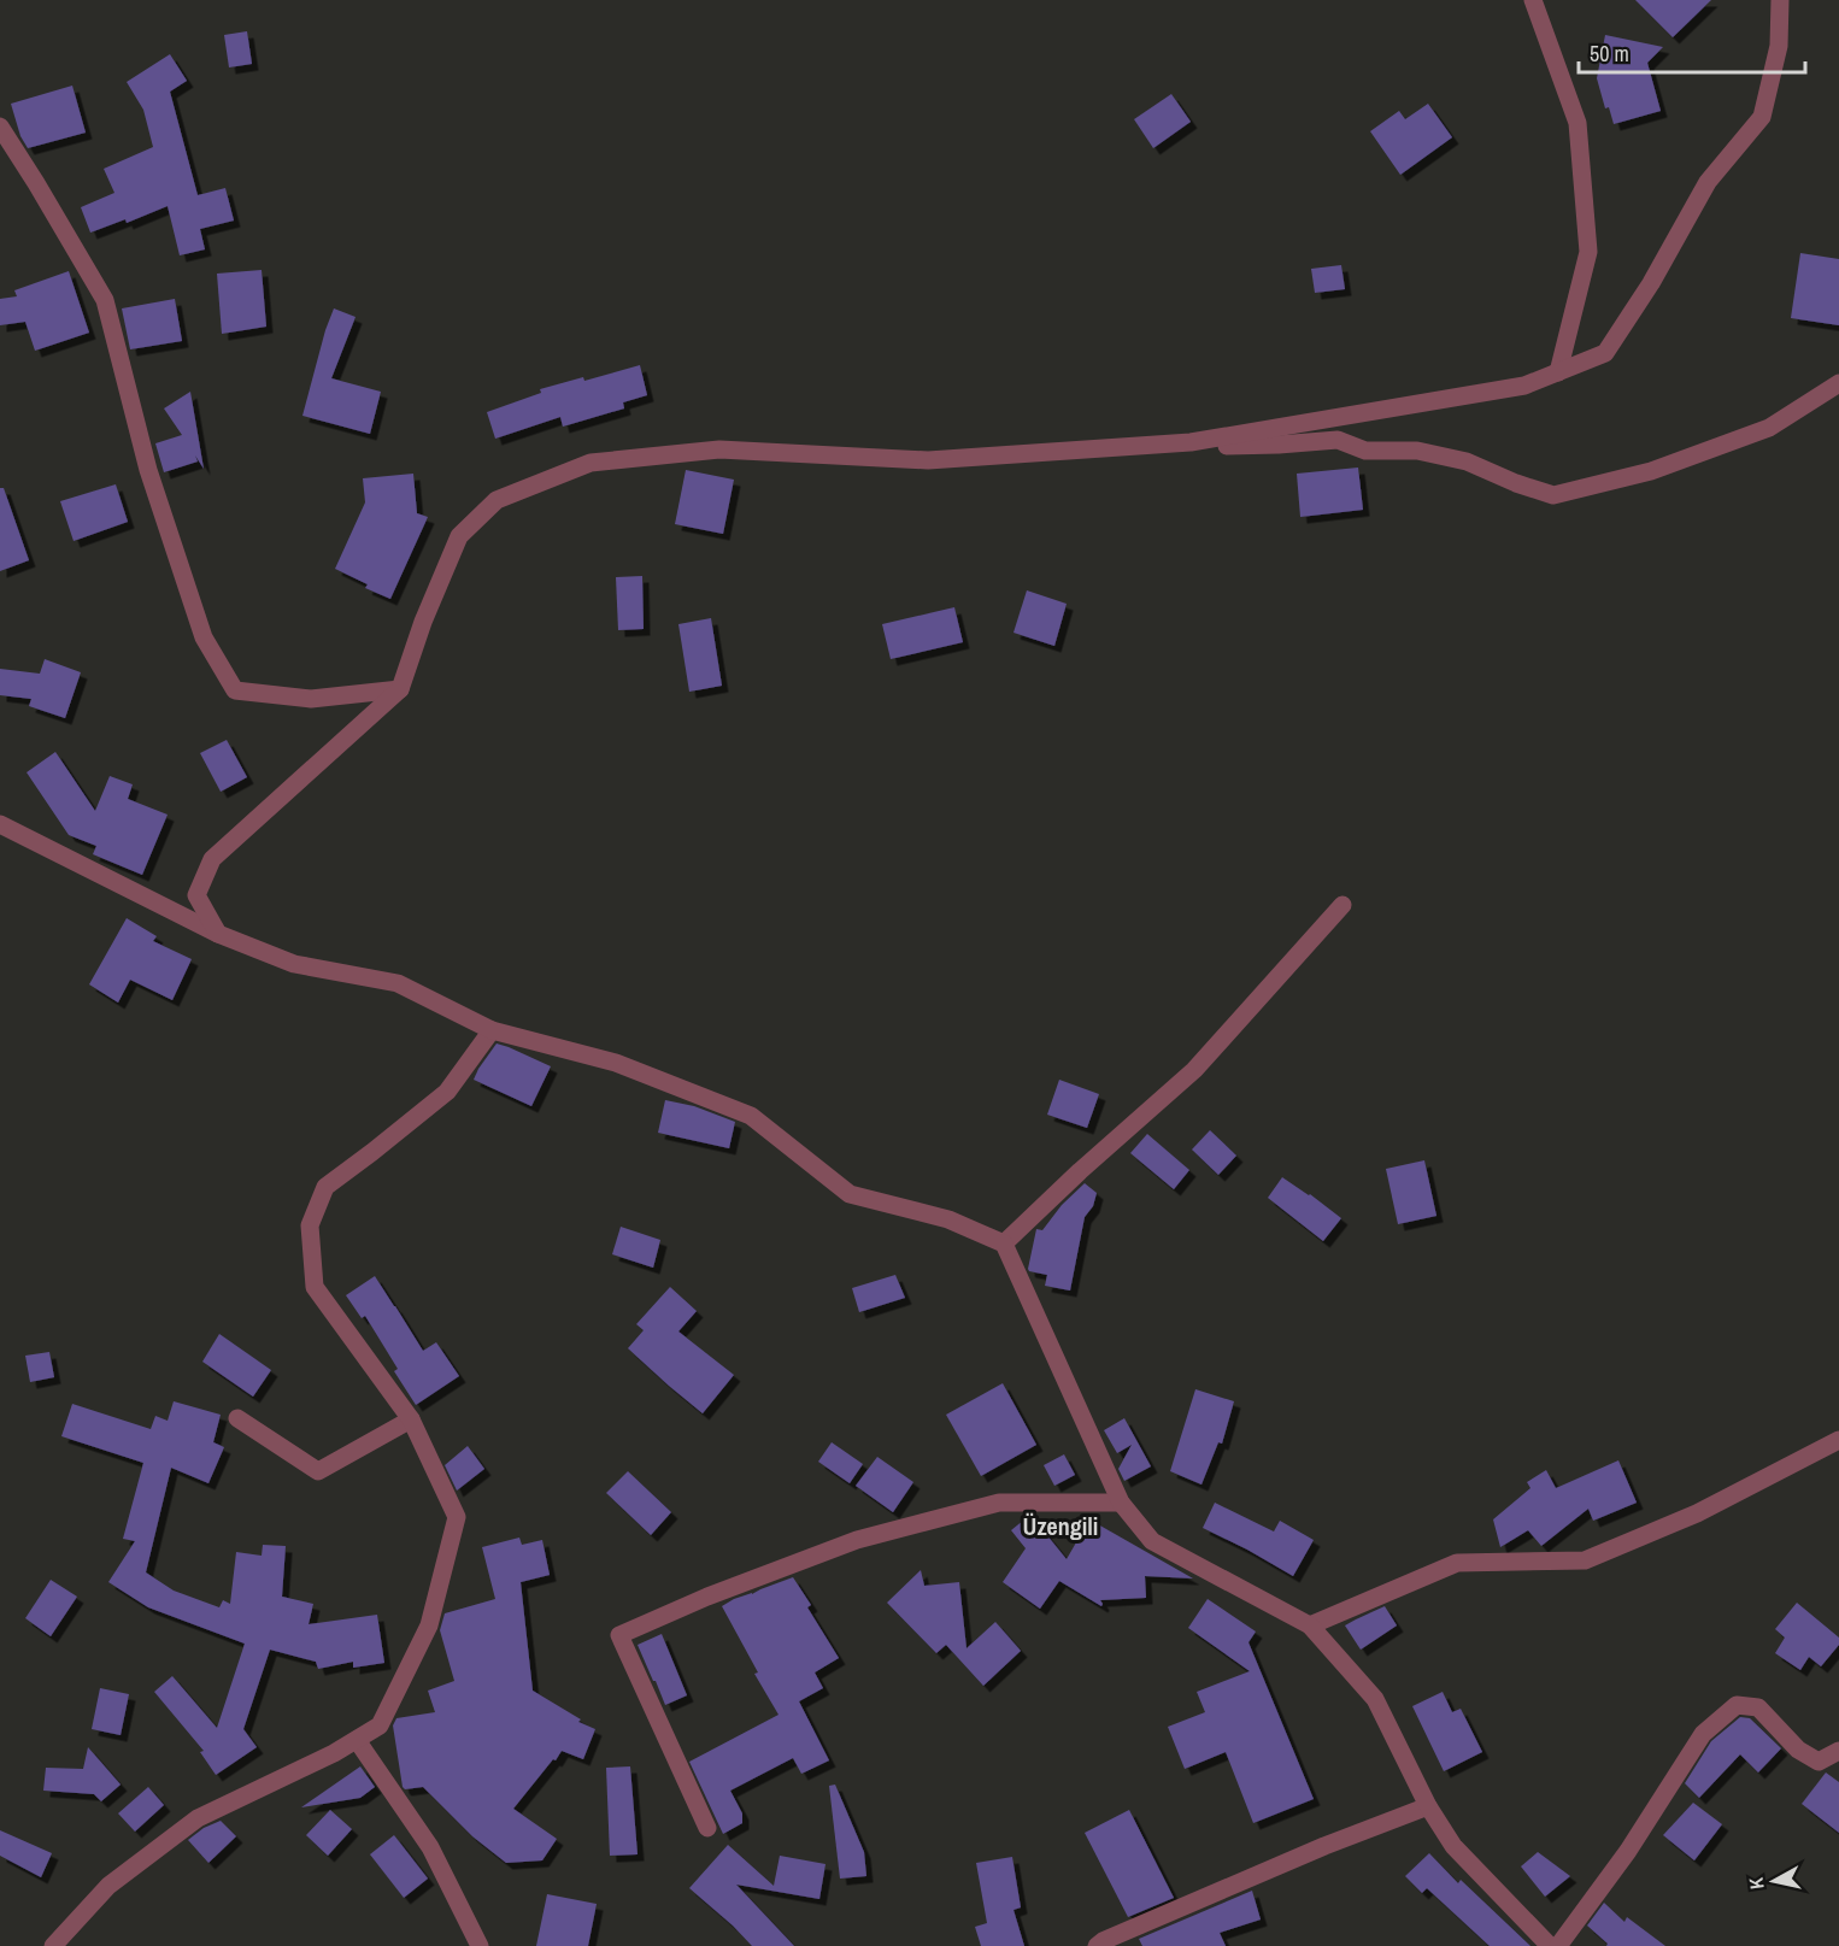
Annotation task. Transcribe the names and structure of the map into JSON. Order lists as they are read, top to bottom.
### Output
{
  "districts": ["Üzengili"],
  "scale_bar": "50 m",
  "north": "left"
}
